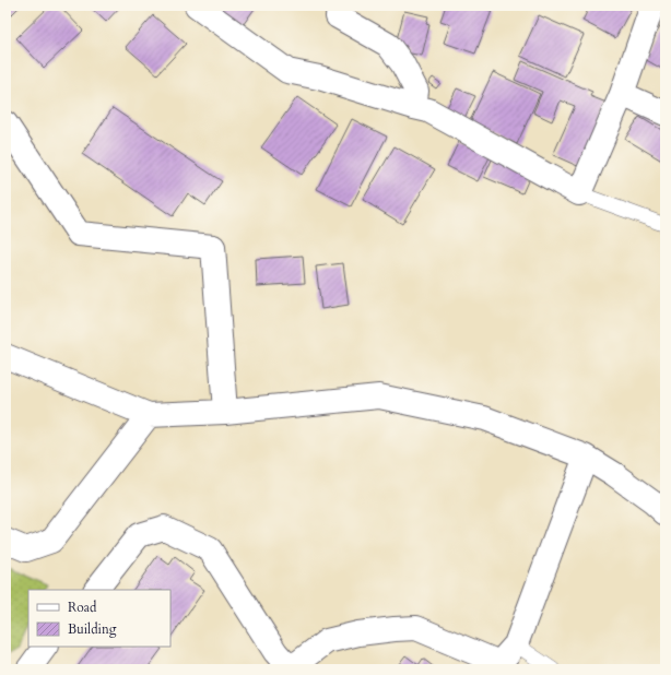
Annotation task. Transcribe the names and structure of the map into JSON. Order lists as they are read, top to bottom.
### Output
{
  "legend": ["Road", "Building"]
}
